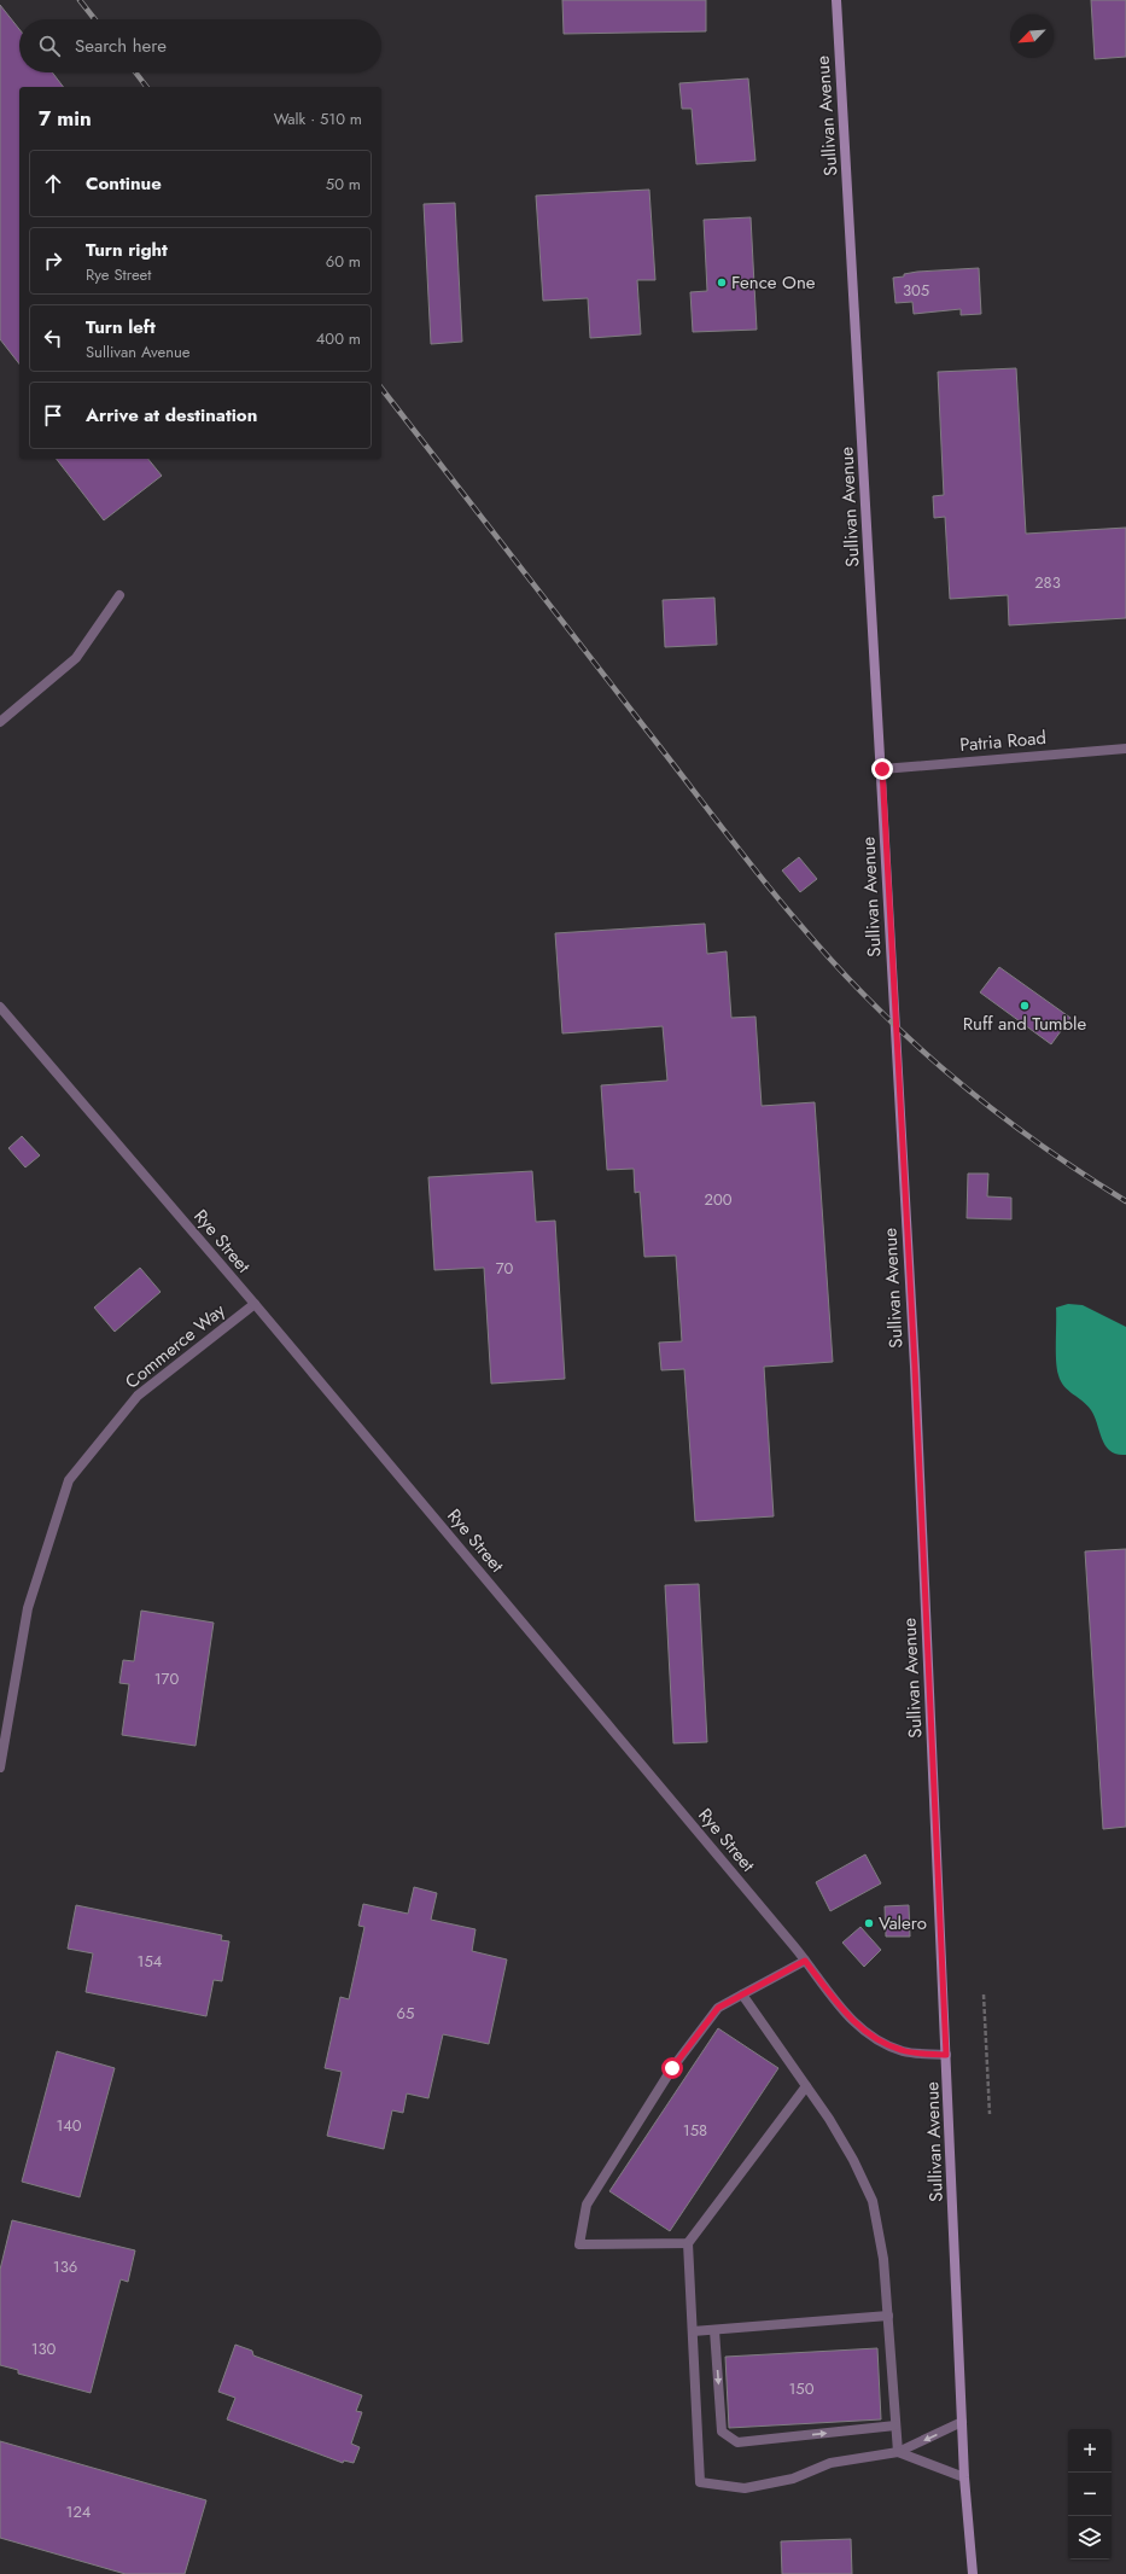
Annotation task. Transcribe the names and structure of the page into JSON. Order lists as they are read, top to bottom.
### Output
{
  "streets": {
    "main road": ["Sullivan Avenue"],
    "street": ["Patria Road", "Rye Street", "Commerce Way"]
  },
  "crossings": [
    ["Sullivan Avenue", "Patria Road"],
    ["Sullivan Avenue", "Rye Street"],
    ["Rye Street", "Commerce Way"]
  ],
  "places": ["Fence One", "Ruff and Tumble", "Valero"],
  "house_numbers": [
    "305",
    "283",
    "200",
    "70",
    "170",
    "154",
    "65",
    "140",
    "158",
    "136",
    "130",
    "150",
    "124"
  ],
  "north": "bottom left",
  "page": {
    "search": "Search here",
    "heading": ["7 min", "Walk · 510 m"],
    "list": [
      ["Continue", "50 m"],
      ["Turn right", "Rye Street", "60 m"],
      ["Turn left", "Sullivan Avenue", "400 m"],
      "Arrive at destination"
    ],
    "map_buttons": ["+", "−"]
  }
}
